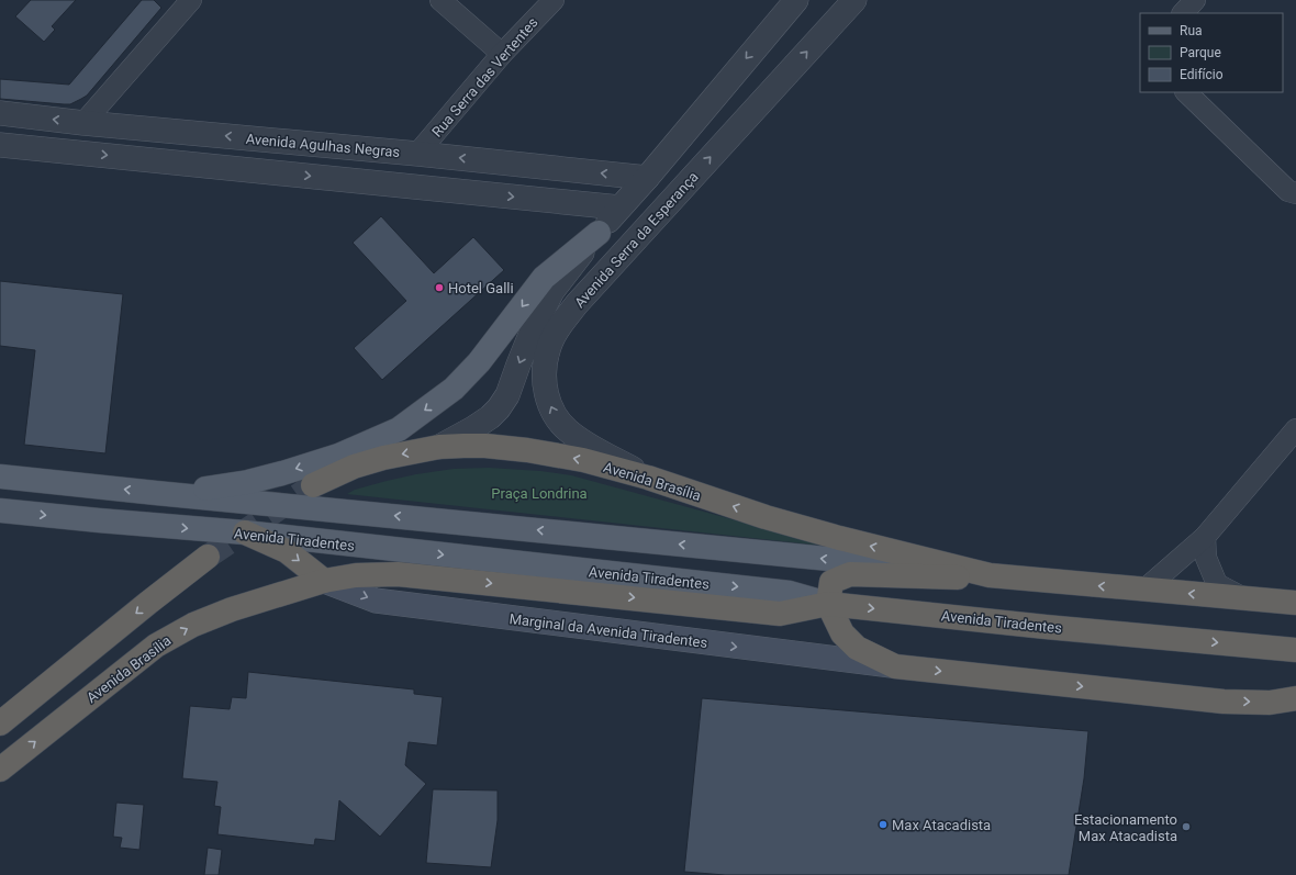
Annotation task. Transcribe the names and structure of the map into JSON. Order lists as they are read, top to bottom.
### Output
{
  "streets": {
    "highway": ["Avenida Brasília", "Avenida Tiradentes"],
    "main road": ["Marginal da Avenida Tiradentes"],
    "street": ["Rua Serra das Vertentes", "Avenida Agulhas Negras", "Avenida Serra da Esperança"]
  },
  "crossings": [
    ["Rua Serra das Vertentes", "Avenida Agulhas Negras"],
    ["Avenida Agulhas Negras", "Avenida Serra da Esperança"],
    ["Avenida Serra da Esperança", "Avenida Brasília"],
    ["Avenida Brasília", "Avenida Tiradentes"],
    ["Avenida Brasília", "Marginal da Avenida Tiradentes"]
  ],
  "parks": ["Praça Londrina"],
  "places": ["Hotel Galli", "Max Atacadista", "Estacionamento Max Atacadista"],
  "legend": ["Rua", "Parque", "Edifício"]
}
